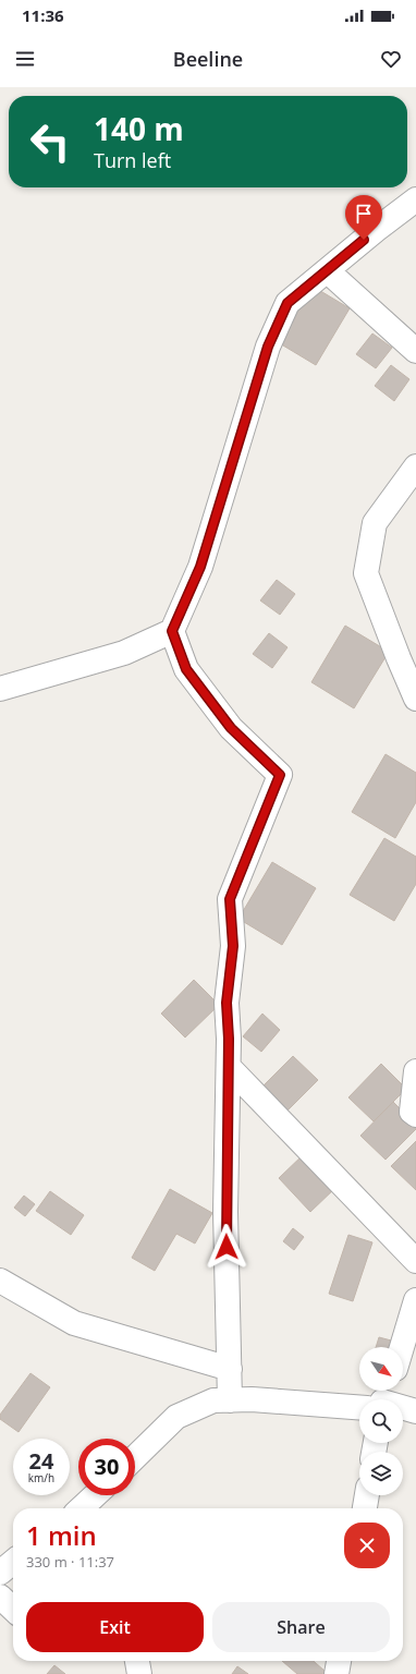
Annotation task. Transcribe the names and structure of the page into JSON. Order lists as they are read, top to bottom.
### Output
{
  "north": "bottom right",
  "page": {
    "status": "11:36",
    "header": "Beeline",
    "turn": ["140 m", "Turn left"],
    "speed": "24 km/h",
    "limit": "30",
    "heading": ["1 min", "330 m · 11:37"],
    "buttons": ["Exit", "Share"]
  }
}
